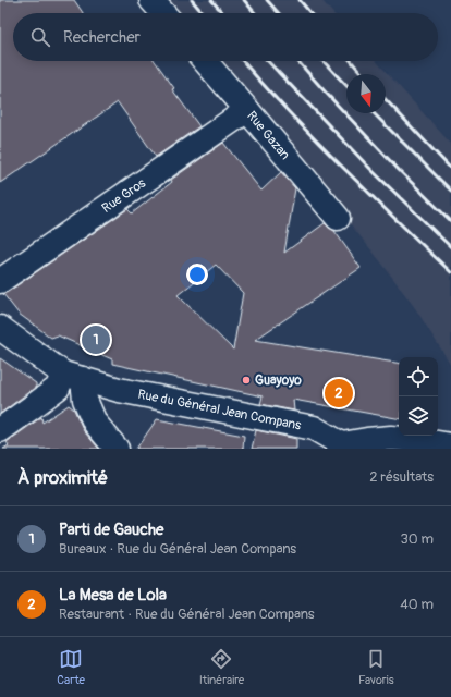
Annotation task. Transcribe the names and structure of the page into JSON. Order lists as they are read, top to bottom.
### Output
{
  "streets": {
    "street": ["Rue Gazan", "Rue Gros", "Rue du Général Jean Compans"]
  },
  "crossings": [
    ["Rue Gazan", "Rue Gros"]
  ],
  "places": ["Guayoyo"],
  "north": "bottom",
  "page": {
    "search": "Rechercher",
    "pins": ["1", "2"],
    "heading": ["À proximité", "2 résultats"],
    "list": [
      {
        "mark": "1",
        "name": "Parti de Gauche",
        "note": "Bureaux · Rue du Général Jean Compans",
        "value": "30 m"
      },
      {
        "mark": "2",
        "name": "La Mesa de Lola",
        "note": "Restaurant · Rue du Général Jean Compans",
        "value": "40 m"
      }
    ],
    "nav": ["Carte", "Itinéraire", "Favoris"]
  }
}
